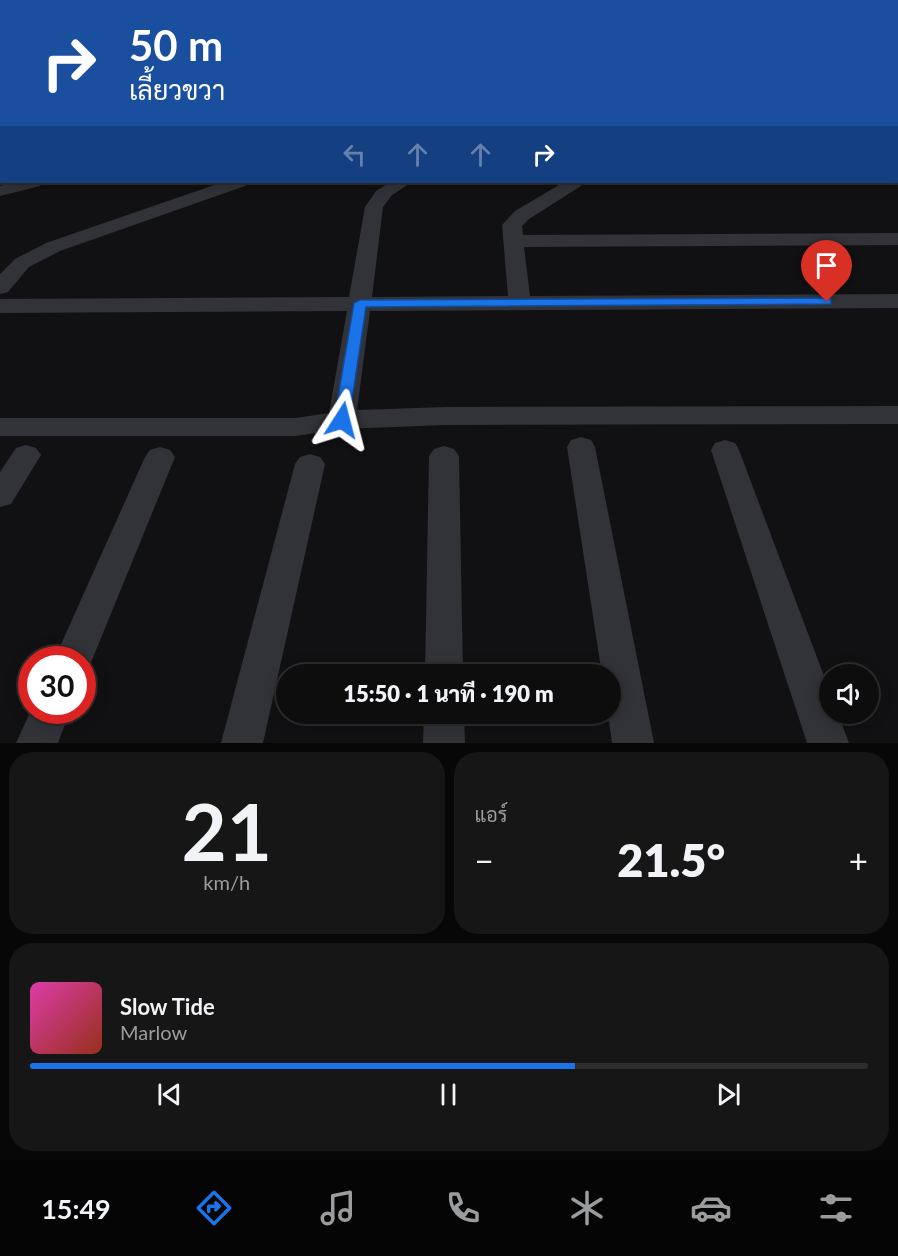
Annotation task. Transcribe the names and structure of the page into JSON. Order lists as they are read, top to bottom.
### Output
{
  "page": {
    "turn": ["50 m", "เลี้ยวขวา"],
    "limit": "30",
    "trip": "15:50 · 1 นาที · 190 m",
    "tile": [
      ["21", "km/h"],
      "แอร์"
    ],
    "heat": ["−", "21.5°", "+"],
    "song": ["Slow Tide", "Marlow"],
    "tabs": "15:49"
  }
}
